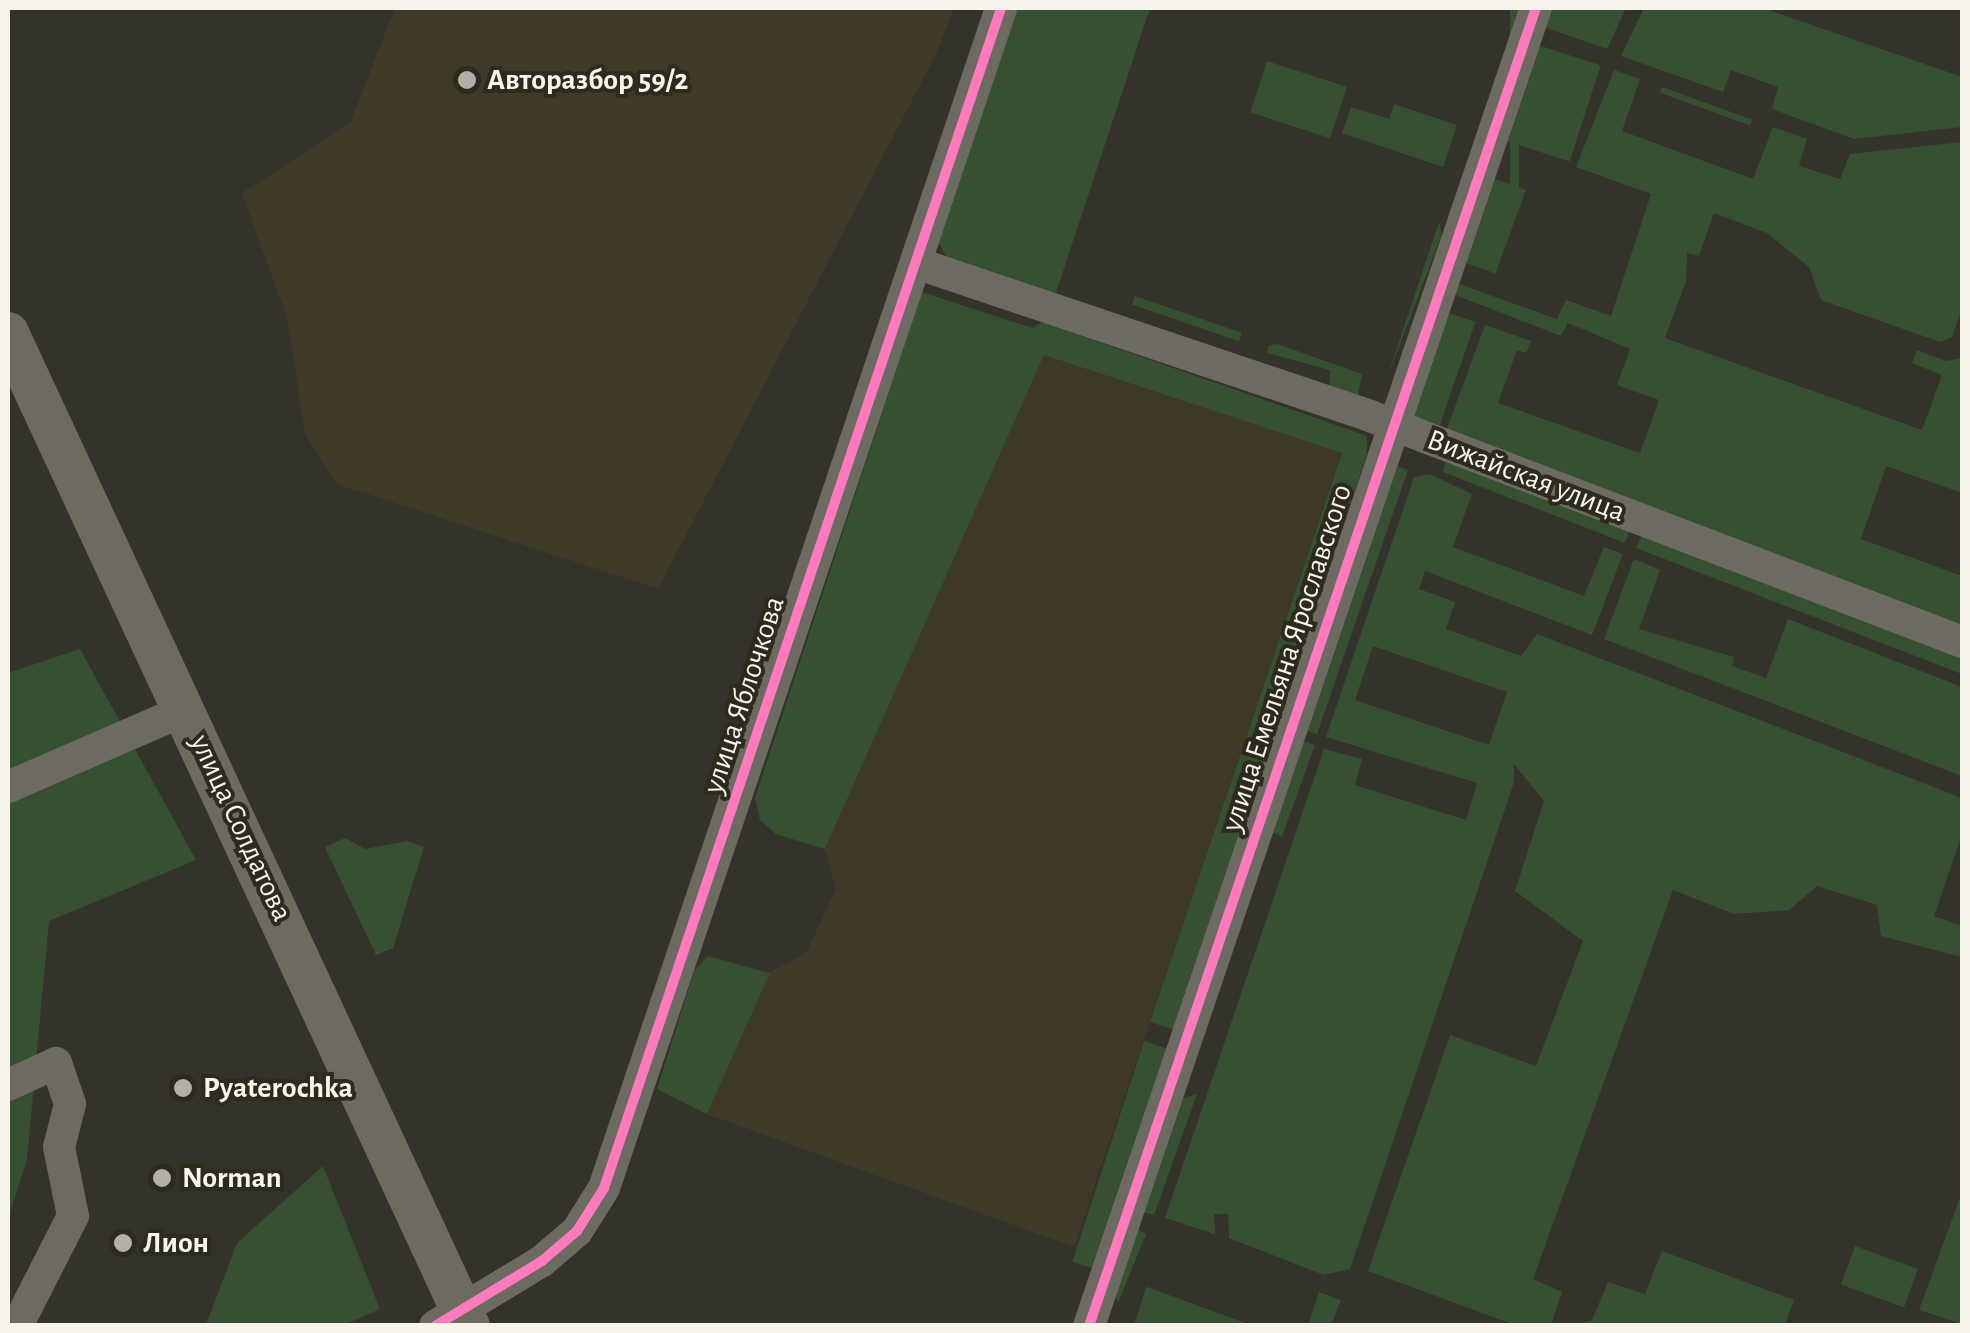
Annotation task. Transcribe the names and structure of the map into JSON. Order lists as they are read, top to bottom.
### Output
{
  "streets": {
    "main road": ["улица Солдатова"],
    "street": ["Вижайская улица", "улица Емельяна Ярославского", "улица Яблочкова"]
  },
  "crossings": [
    ["Вижайская улица", "улица Емельяна Ярославского"],
    ["Вижайская улица", "улица Яблочкова"],
    ["улица Яблочкова", "улица Солдатова"]
  ],
  "places": [
    "Авторазбор 59/2",
    "Pyaterochka",
    "Norman",
    "Лион"
  ]
}
